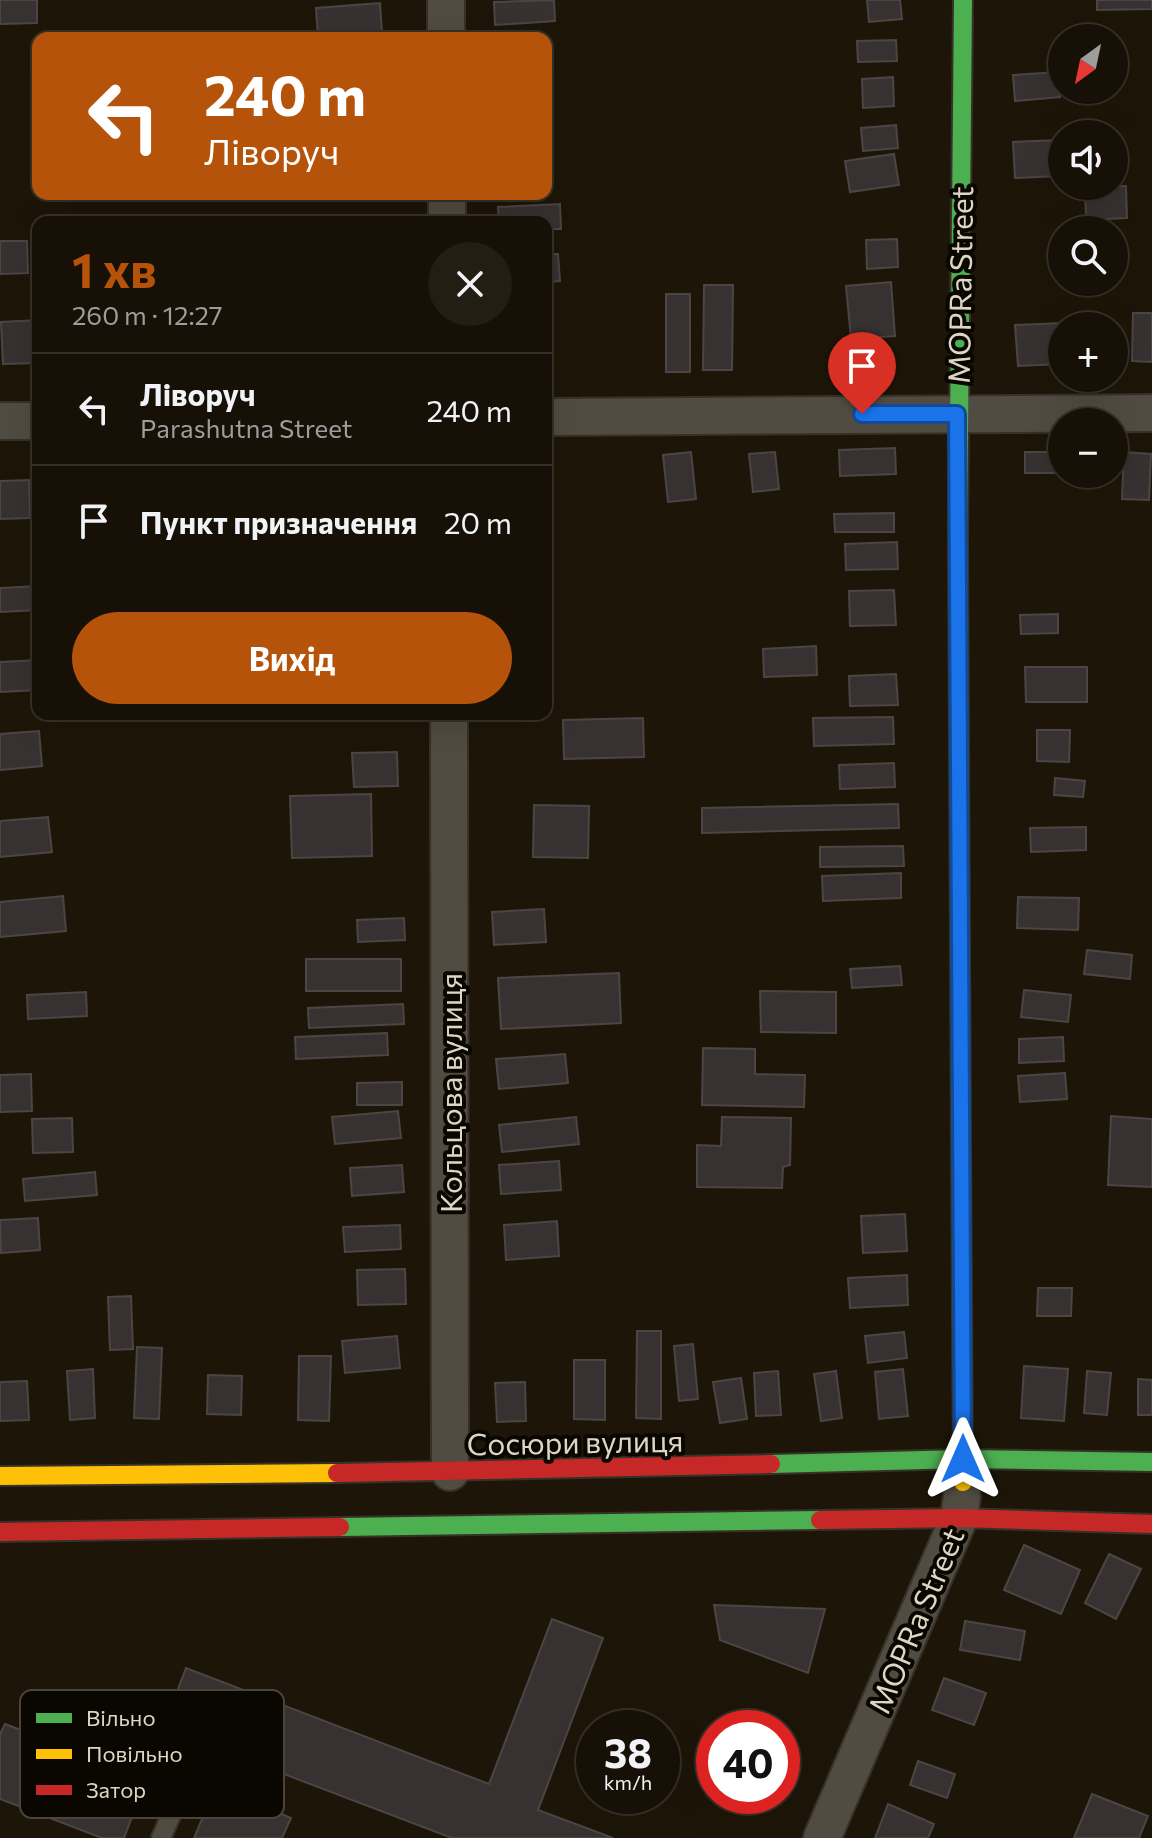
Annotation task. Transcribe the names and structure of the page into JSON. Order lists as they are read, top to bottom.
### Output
{
  "streets": {
    "street": ["MOPRa Street", "Кольцова вулиця", "Сосюри вулиця"]
  },
  "crossings": [
    ["MOPRa Street", "Сосюри вулиця"],
    ["Кольцова вулиця", "Сосюри вулиця"]
  ],
  "legend": ["Вільно", "Повільно", "Затор"],
  "north": "bottom left",
  "page": {
    "map_buttons": ["+", "−"],
    "turn": ["240 m", "Ліворуч"],
    "heading": ["1 хв", "260 m · 12:27"],
    "list": [
      {
        "name": "Ліворуч",
        "note": "Parashutna Street",
        "value": "240 m"
      },
      {
        "name": "Пункт призначення",
        "value": "20 m"
      }
    ],
    "buttons": "Вихід",
    "speed": "38 km/h",
    "limit": "40"
  }
}
